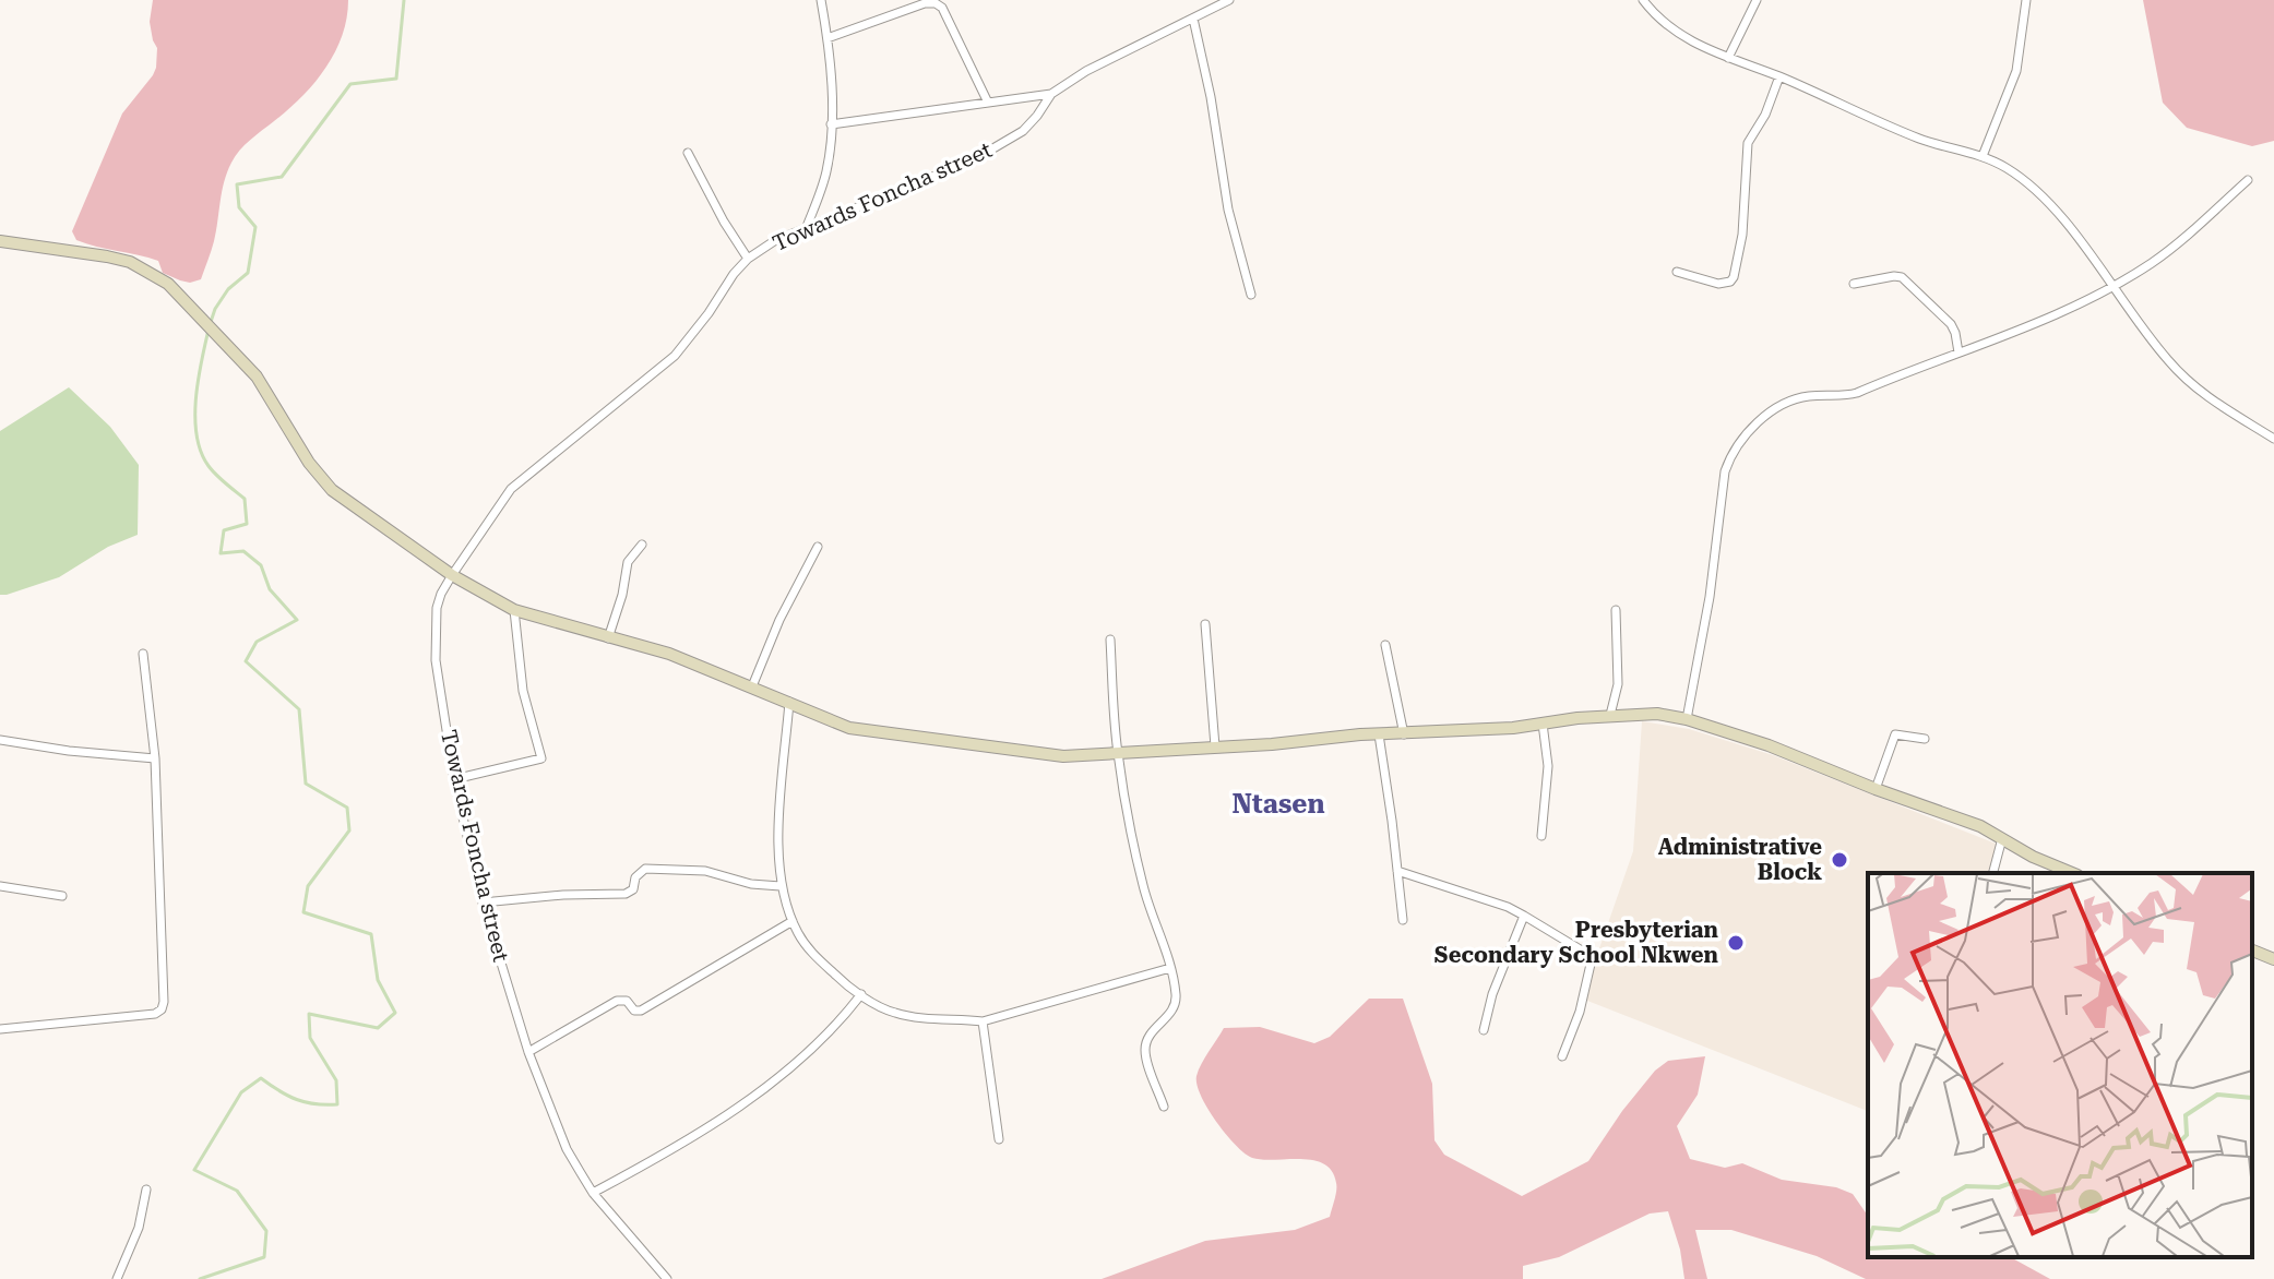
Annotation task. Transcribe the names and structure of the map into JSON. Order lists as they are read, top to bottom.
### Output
{
  "streets": {
    "street": ["Towards Foncha street"]
  },
  "districts": ["Ntasen"],
  "places": ["Administrative Block", "Presbyterian Secondary School Nkwen"]
}
